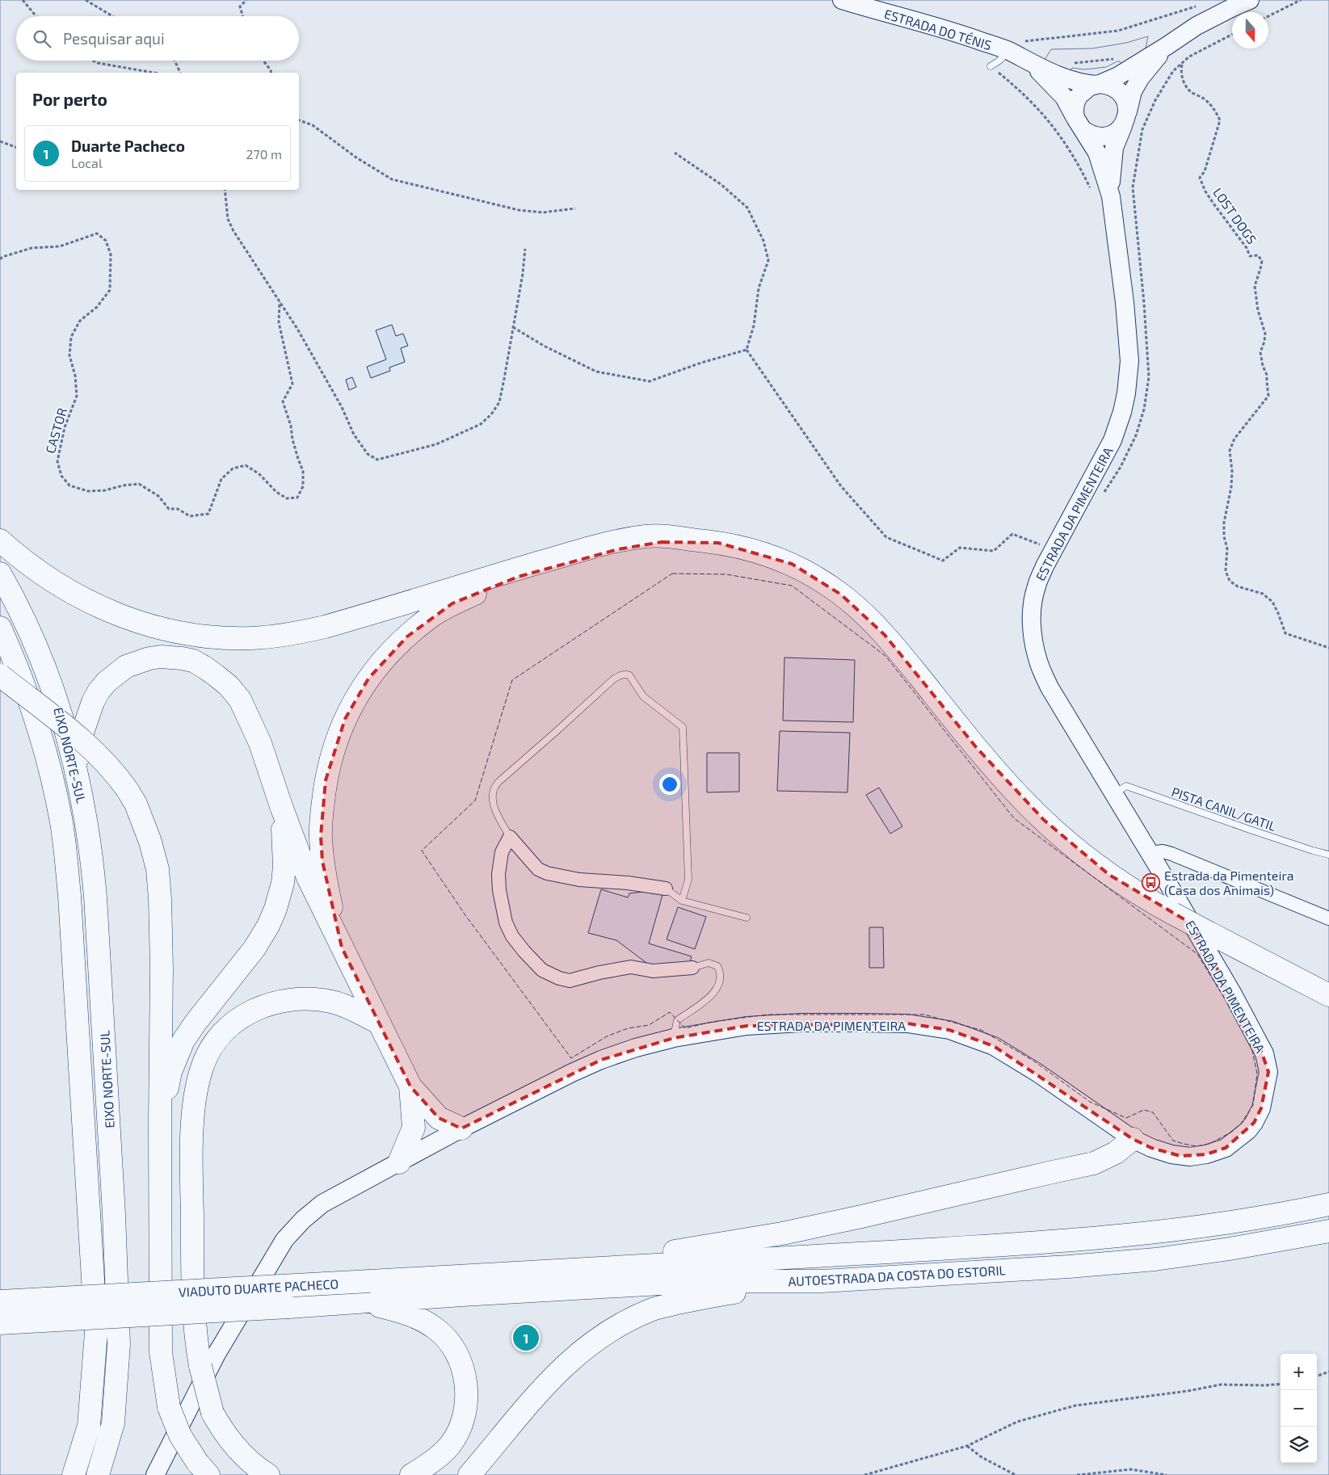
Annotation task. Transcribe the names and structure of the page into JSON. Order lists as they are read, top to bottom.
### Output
{
  "streets": {
    "highway": ["EIXO NORTE-SUL", "AUTOESTRADA DA COSTA DO ESTORIL", "VIADUTO DUARTE PACHECO"],
    "main road": ["ESTRADA DO TÉNIS", "ESTRADA DA PIMENTEIRA"],
    "lane": ["PISTA CANIL/GATIL"],
    "path": ["LOST DOGS", "CASTOR"]
  },
  "crossings": [
    ["ESTRADA DO TÉNIS", "ESTRADA DA PIMENTEIRA"],
    ["ESTRADA DA PIMENTEIRA", "PISTA CANIL/GATIL"],
    ["AUTOESTRADA DA COSTA DO ESTORIL", "VIADUTO DUARTE PACHECO"]
  ],
  "places": {
    "bus stop": ["Estrada da Pimenteira (Casa dos Animais)"]
  },
  "north": "bottom",
  "page": {
    "search": "Pesquisar aqui",
    "heading": "Por perto",
    "list": [
      {
        "mark": "1",
        "name": "Duarte Pacheco",
        "note": "Local",
        "value": "270 m"
      }
    ],
    "pins": "1",
    "map_buttons": ["+", "−"]
  }
}
